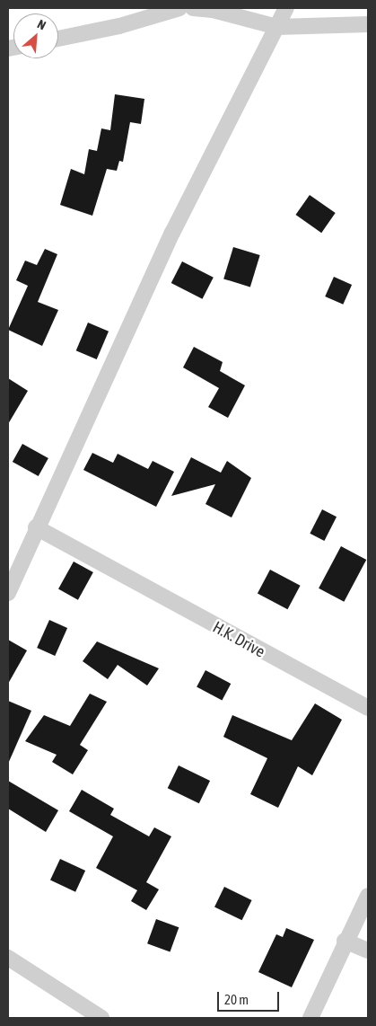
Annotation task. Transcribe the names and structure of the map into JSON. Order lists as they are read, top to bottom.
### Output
{
  "streets": {
    "street": ["H.K. Drive"]
  },
  "scale_bar": "20 m",
  "north": "top right"
}
